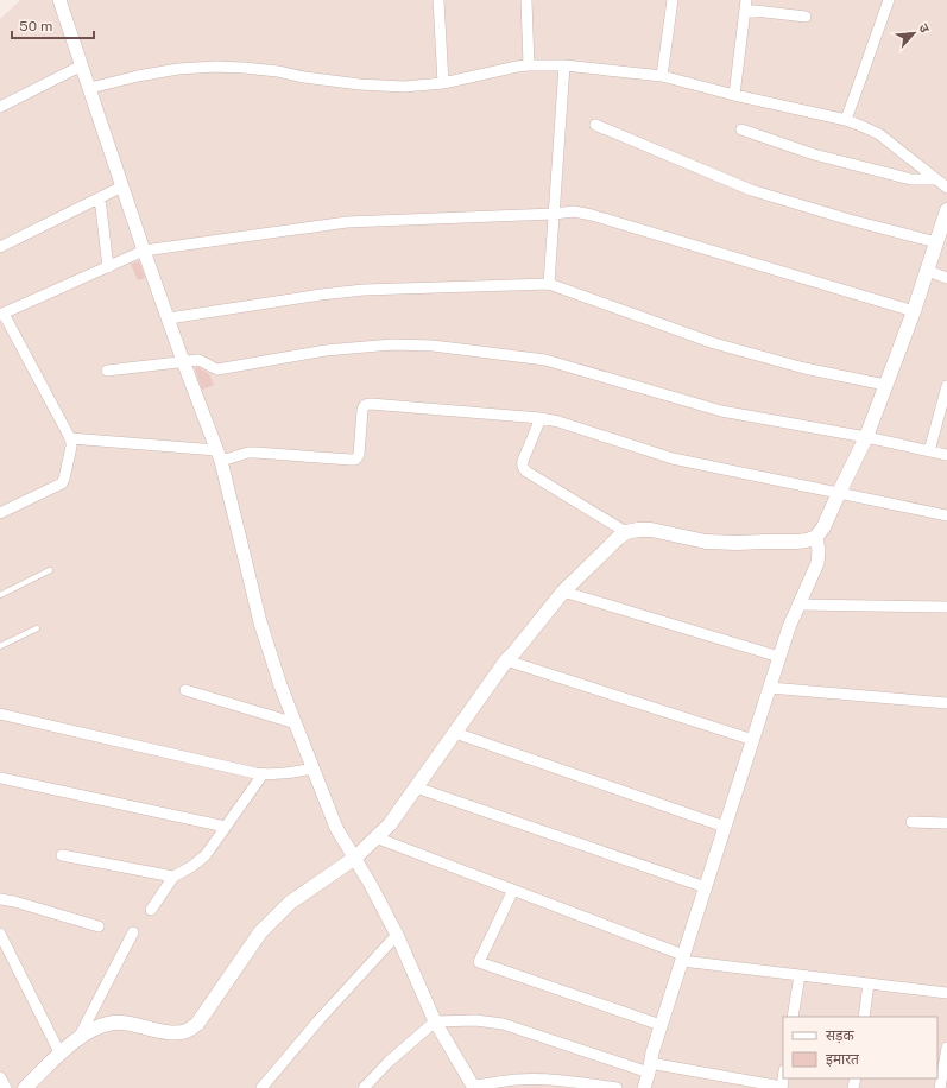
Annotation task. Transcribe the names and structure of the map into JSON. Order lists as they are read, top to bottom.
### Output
{
  "legend": ["सड़क", "इमारत"],
  "scale_bar": "50 m",
  "north": "top right"
}
